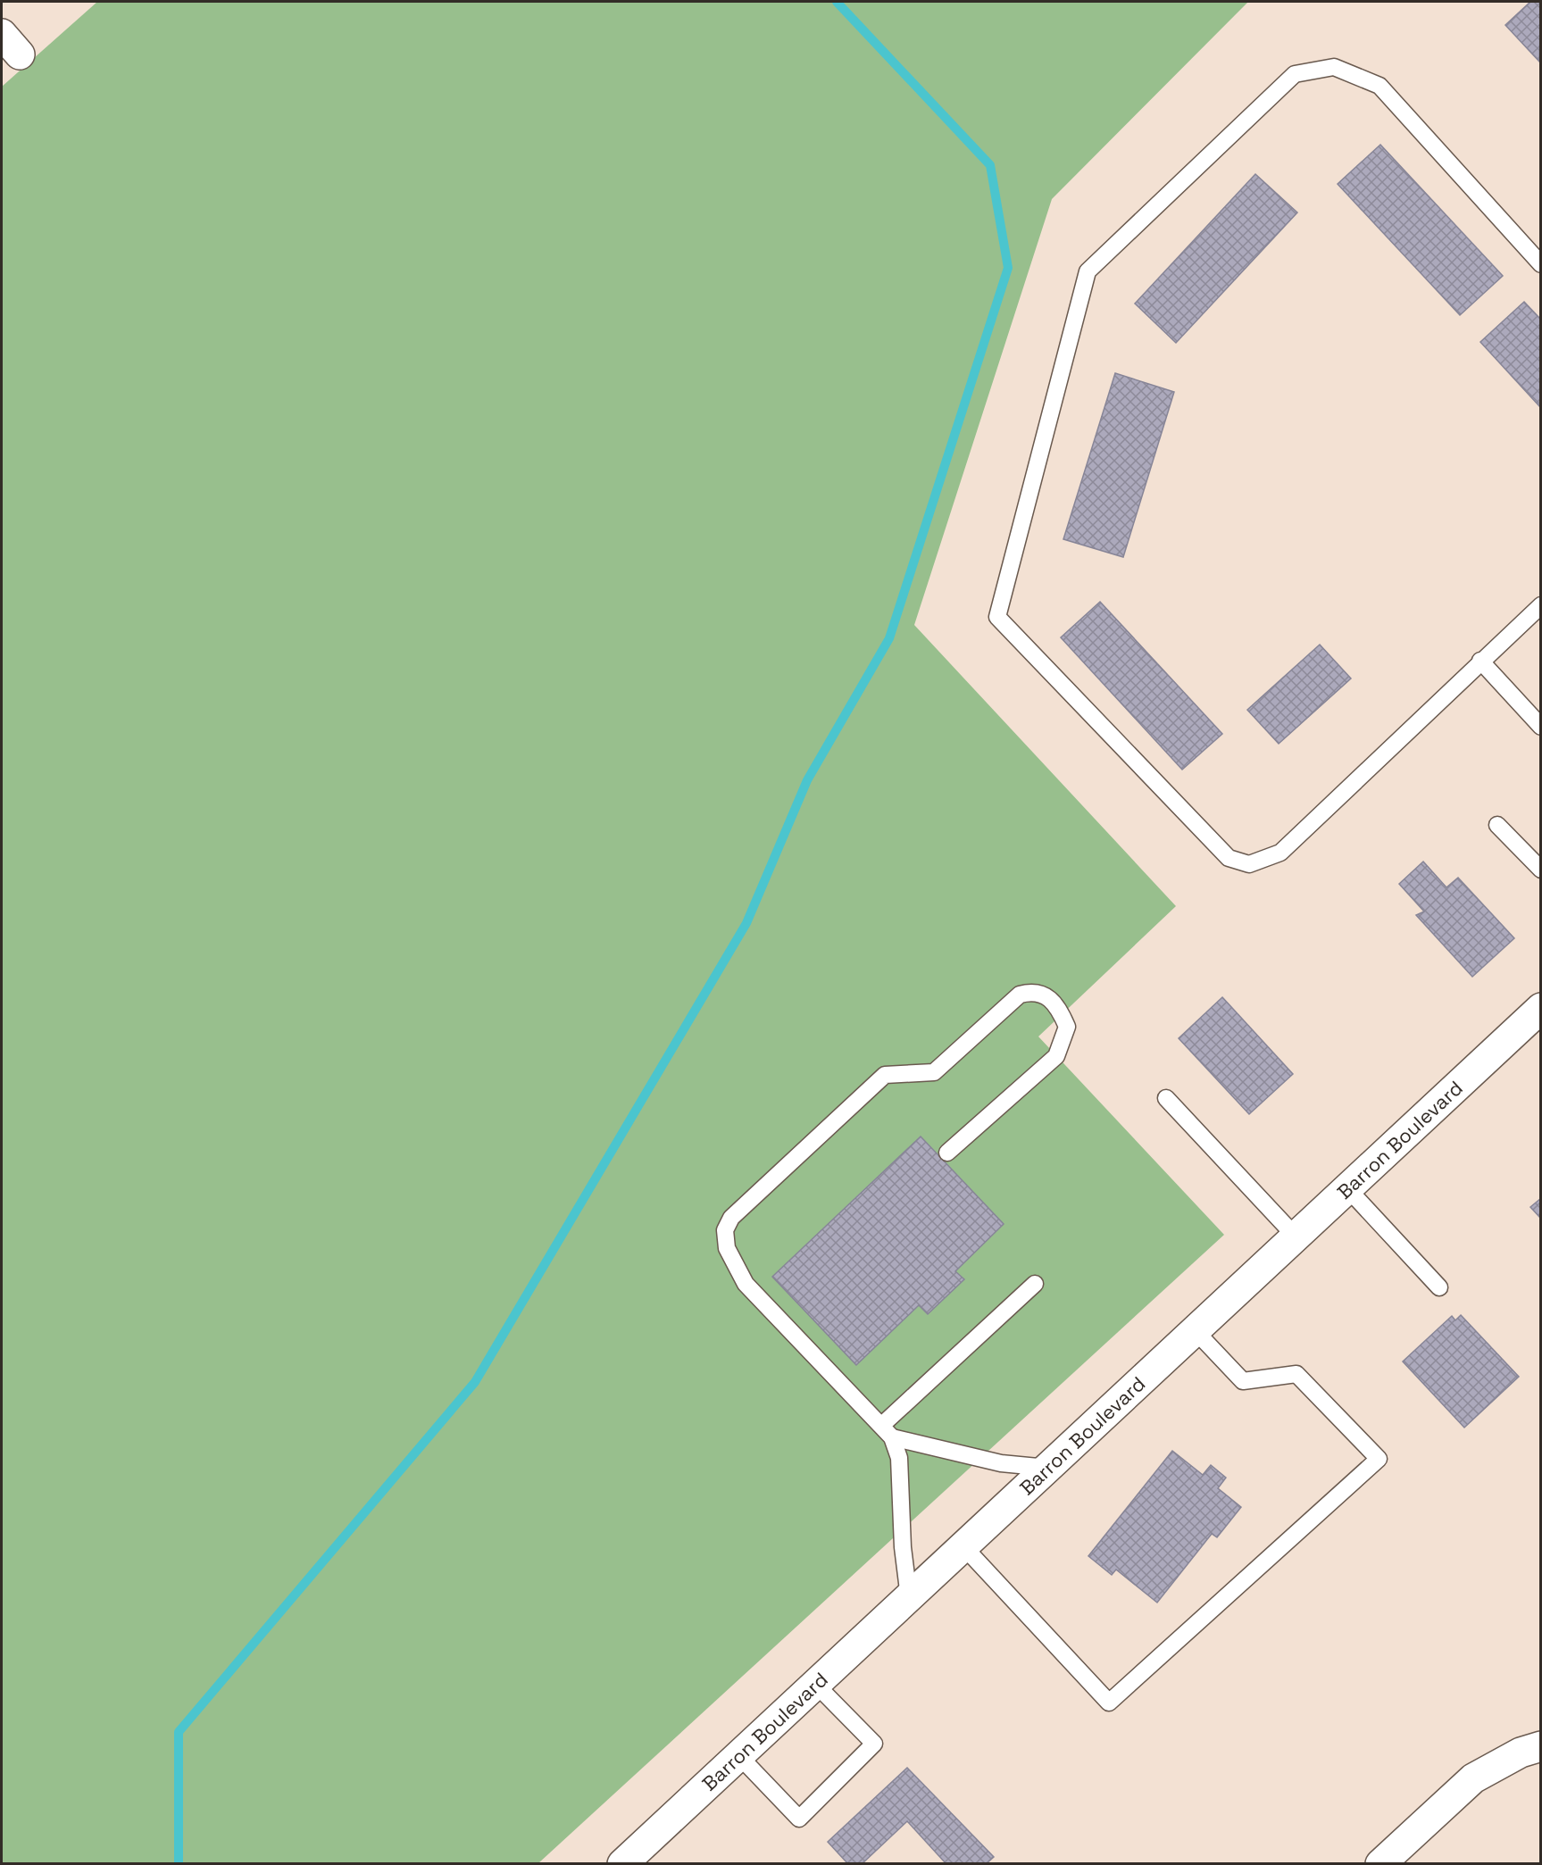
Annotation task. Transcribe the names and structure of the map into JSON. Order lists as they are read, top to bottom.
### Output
{
  "streets": {
    "main road": ["Barron Boulevard"]
  }
}
